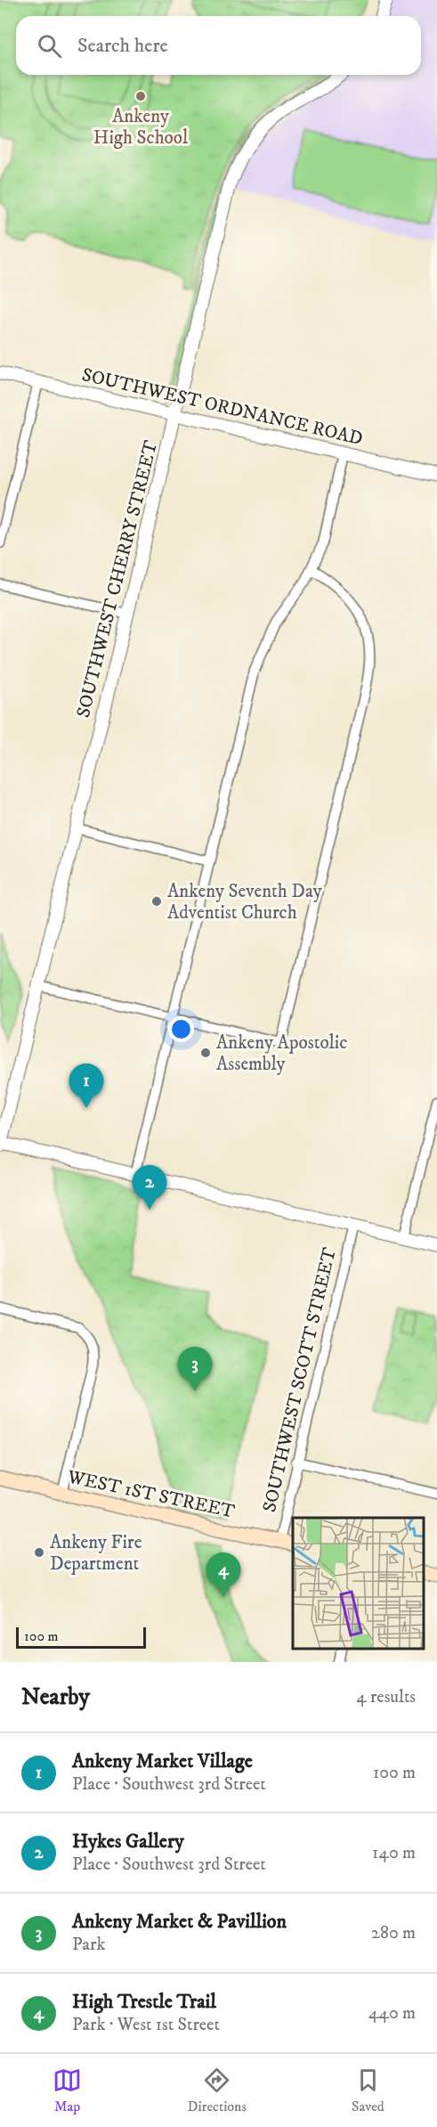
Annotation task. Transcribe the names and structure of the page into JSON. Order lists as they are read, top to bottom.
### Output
{
  "streets": {
    "main road": ["WEST 1ST STREET"],
    "street": ["SOUTHWEST ORDNANCE ROAD", "SOUTHWEST CHERRY STREET", "SOUTHWEST SCOTT STREET"]
  },
  "crossings": [
    ["SOUTHWEST ORDNANCE ROAD", "SOUTHWEST CHERRY STREET"],
    ["SOUTHWEST SCOTT STREET", "WEST 1ST STREET"]
  ],
  "places": [
    "Ankeny High School",
    "Ankeny Seventh Day Adventist Church",
    "Ankeny Apostolic Assembly",
    "Ankeny Fire Department"
  ],
  "scale_bar": "100 m",
  "page": {
    "search": "Search here",
    "pins": [
      "1",
      "2",
      "3",
      "4"
    ],
    "scale": "100 m",
    "heading": ["Nearby", "4 results"],
    "list": [
      {
        "mark": "1",
        "name": "Ankeny Market Village",
        "note": "Place · Southwest 3rd Street",
        "value": "100 m"
      },
      {
        "mark": "2",
        "name": "Hykes Gallery",
        "note": "Place · Southwest 3rd Street",
        "value": "140 m"
      },
      {
        "mark": "3",
        "name": "Ankeny Market & Pavillion",
        "note": "Park",
        "value": "280 m"
      },
      {
        "mark": "4",
        "name": "High Trestle Trail",
        "note": "Park · West 1st Street",
        "value": "440 m"
      }
    ],
    "nav": ["Map", "Directions", "Saved"]
  }
}
